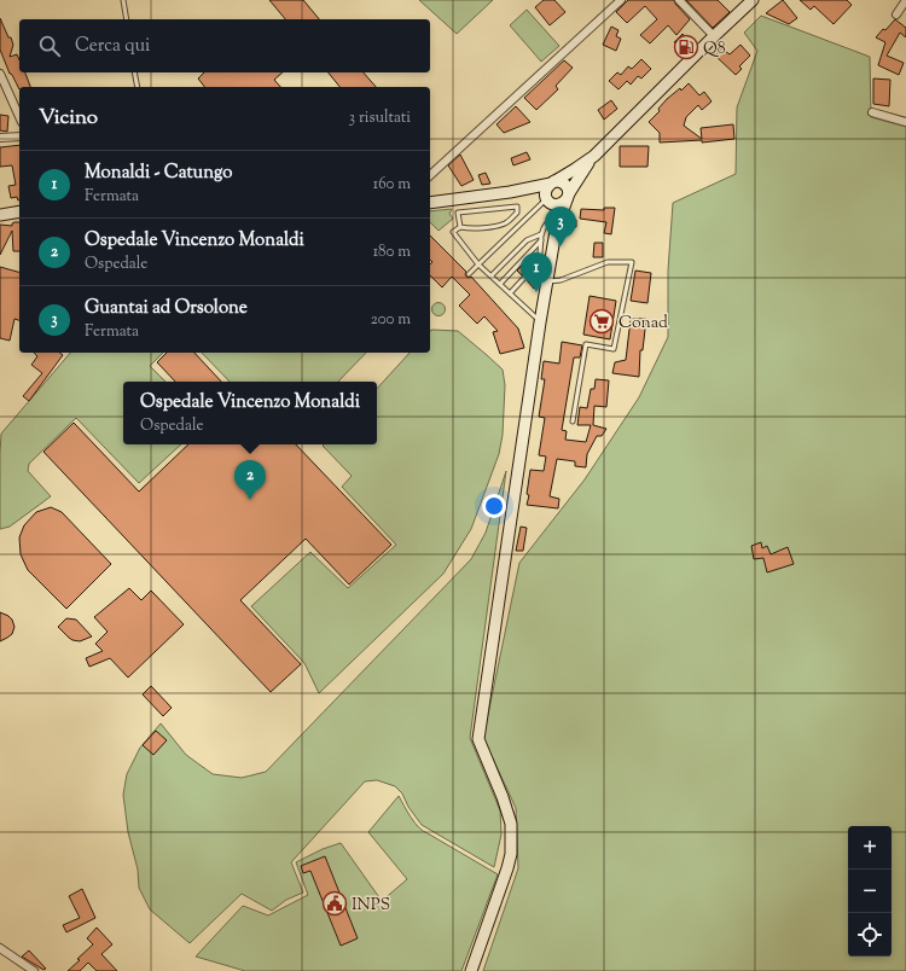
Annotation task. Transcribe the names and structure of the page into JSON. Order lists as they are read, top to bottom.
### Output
{
  "places": {
    "fuel station": ["Q8"],
    "supermarket": ["Conad"],
    "public building": ["INPS"]
  },
  "page": {
    "search": "Cerca qui",
    "heading": ["Vicino", "3 risultati"],
    "list": [
      {
        "mark": "1",
        "name": "Monaldi - Catungo",
        "note": "Fermata",
        "value": "160 m"
      },
      {
        "mark": "2",
        "name": "Ospedale Vincenzo Monaldi",
        "note": "Ospedale",
        "value": "180 m"
      },
      {
        "mark": "3",
        "name": "Guantai ad Orsolone",
        "note": "Fermata",
        "value": "200 m"
      }
    ],
    "pins": ["3", "1", "2"],
    "popup": ["Ospedale Vincenzo Monaldi", "Ospedale"],
    "map_buttons": ["+", "−"]
  }
}
